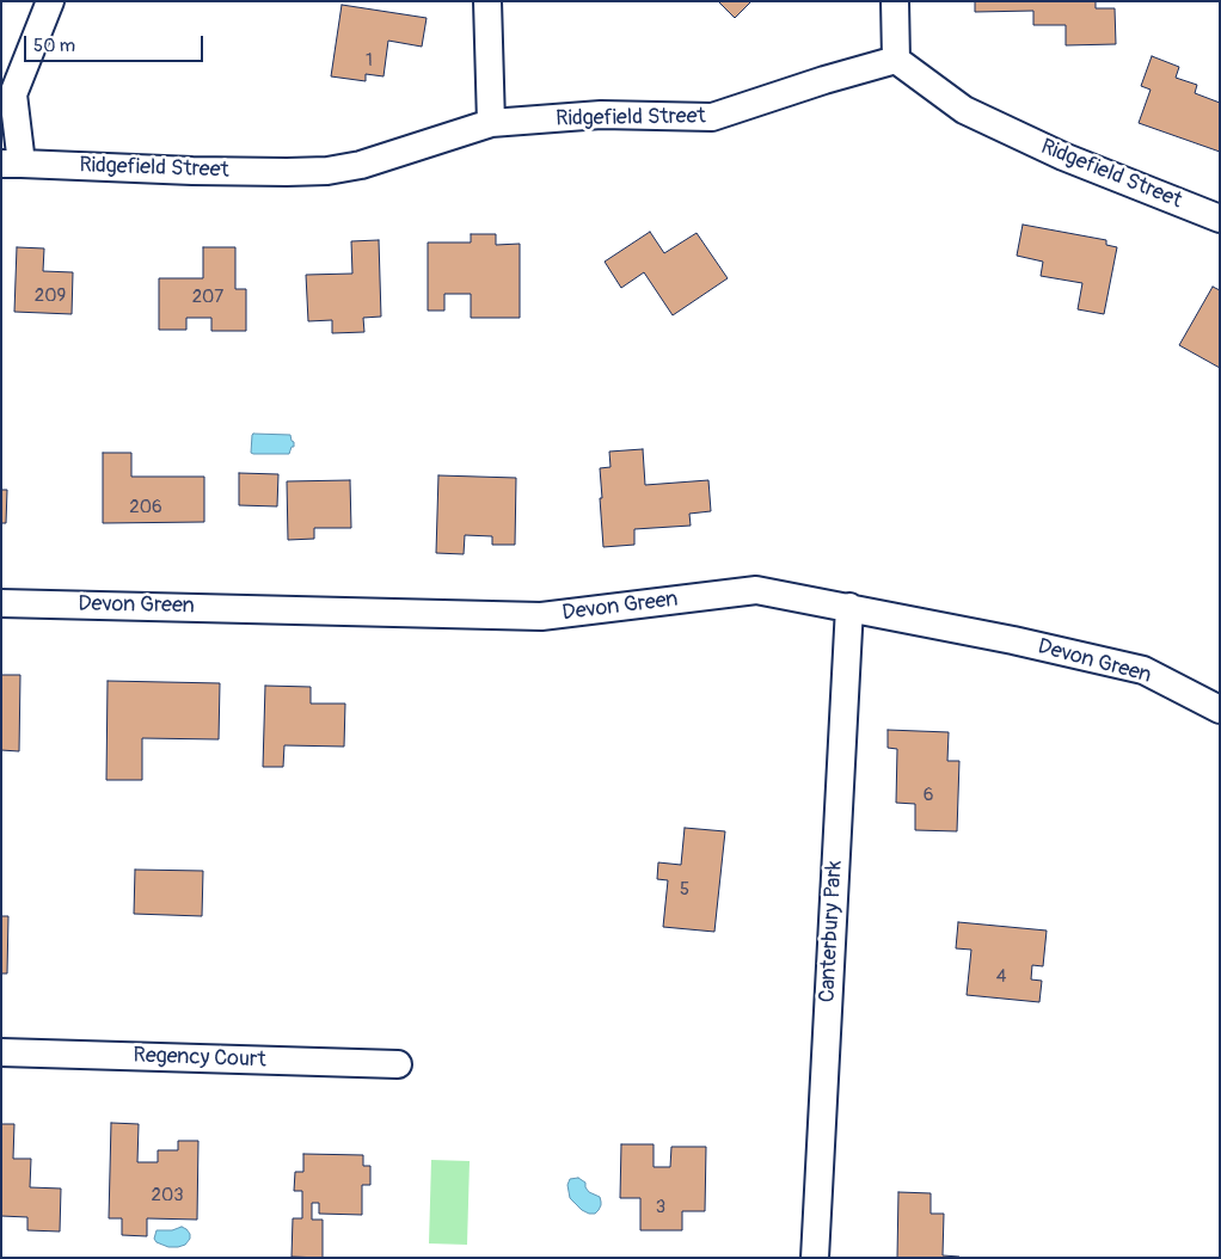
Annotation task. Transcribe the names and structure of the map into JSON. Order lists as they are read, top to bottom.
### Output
{
  "streets": {
    "street": [
      "Ridgefield Street",
      "Devon Green",
      "Canterbury Park",
      "Regency Court"
    ]
  },
  "crossings": [
    ["Devon Green", "Canterbury Park"]
  ],
  "house_numbers": [
    "1",
    "209",
    "207",
    "206",
    "6",
    "5",
    "4",
    "203",
    "3"
  ],
  "scale_bar": "50 m"
}
